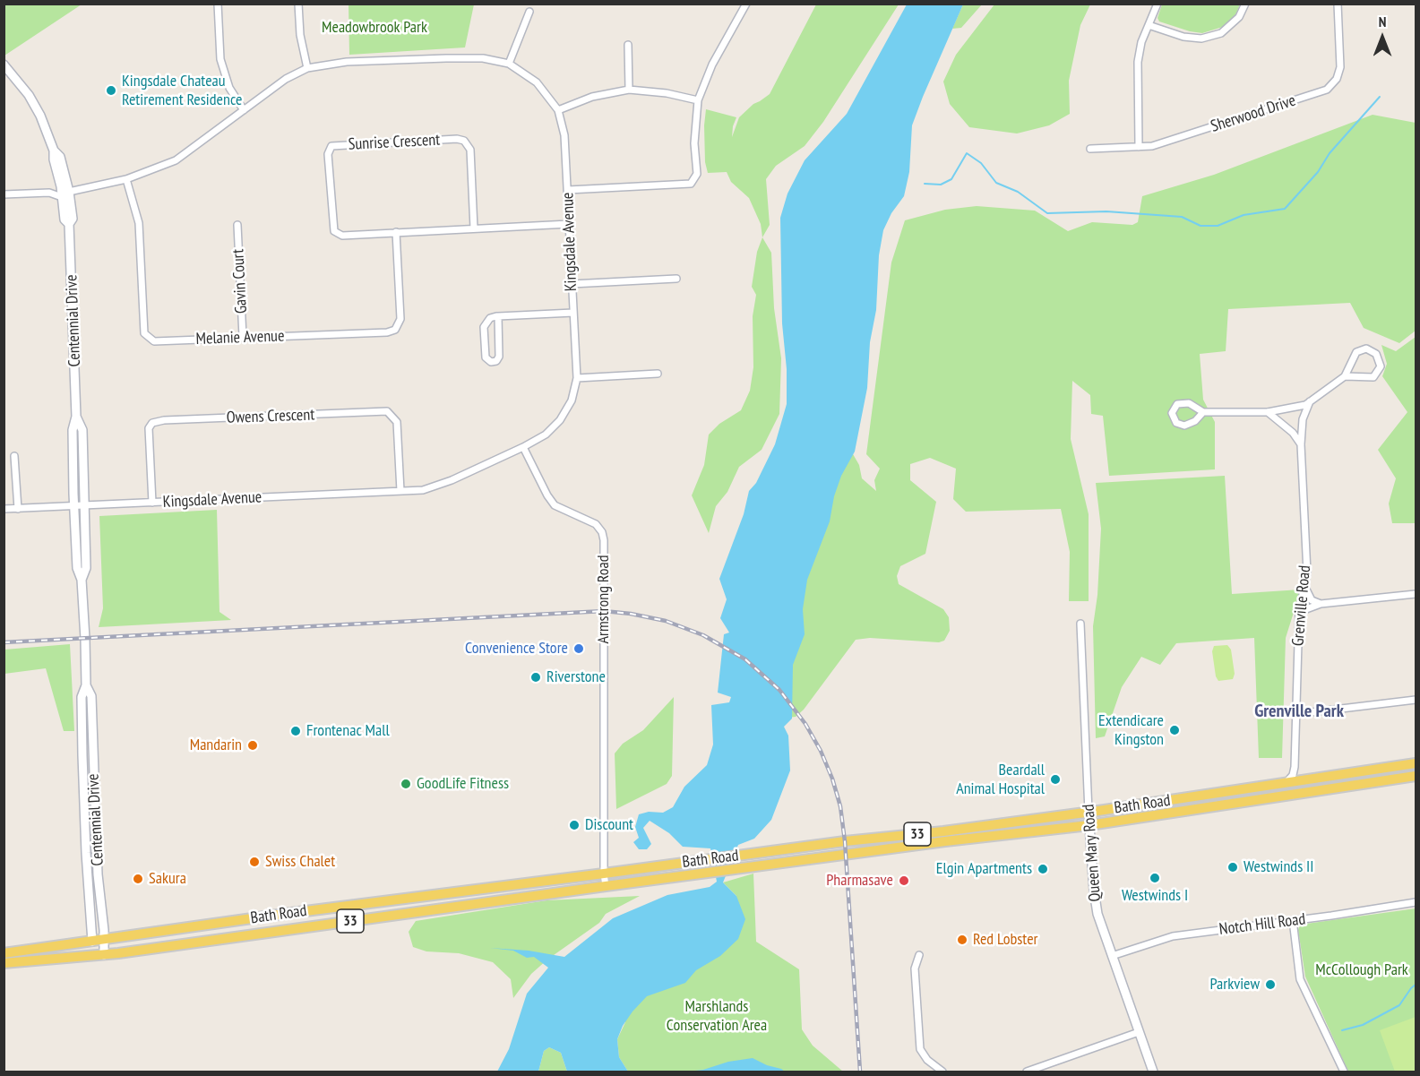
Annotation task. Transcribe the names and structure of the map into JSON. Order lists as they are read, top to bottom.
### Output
{
  "streets": {
    "main road": [
      "Centennial Drive",
      "Bath Road",
      "33",
      "Queen Mary Road"
    ],
    "street": [
      "Sherwood Drive",
      "Sunrise Crescent",
      "Kingsdale Avenue",
      "Gavin Court",
      "Melanie Avenue",
      "Owens Crescent",
      "Armstrong Road",
      "Grenville Road",
      "Notch Hill Road"
    ]
  },
  "crossings": [
    ["Sunrise Crescent", "Kingsdale Avenue"],
    ["Sunrise Crescent", "Melanie Avenue"],
    ["Kingsdale Avenue", "Centennial Drive"],
    ["Kingsdale Avenue", "Melanie Avenue"],
    ["Kingsdale Avenue", "Owens Crescent"],
    ["Kingsdale Avenue", "Armstrong Road"],
    ["Gavin Court", "Melanie Avenue"],
    ["Centennial Drive", "Bath Road"],
    ["Armstrong Road", "Bath Road"],
    ["Grenville Road", "Bath Road"],
    ["Bath Road", "Queen Mary Road"],
    ["Queen Mary Road", "Notch Hill Road"]
  ],
  "districts": ["Grenville Park"],
  "parks": ["Meadowbrook Park", "McCollough Park", "Marshlands Conservation Area"],
  "places": [
    "Kingsdale Chateau Retirement Residence",
    "Convenience Store",
    "Riverstone",
    "Extendicare Kingston",
    "Frontenac Mall",
    "Mandarin",
    "Beardall Animal Hospital",
    "GoodLife Fitness",
    "Discount",
    "Swiss Chalet",
    "Westwinds II",
    "Elgin Apartments",
    "Westwinds I",
    "Sakura",
    "Pharmasave",
    "Red Lobster",
    "Parkview"
  ],
  "north": "top"
}
